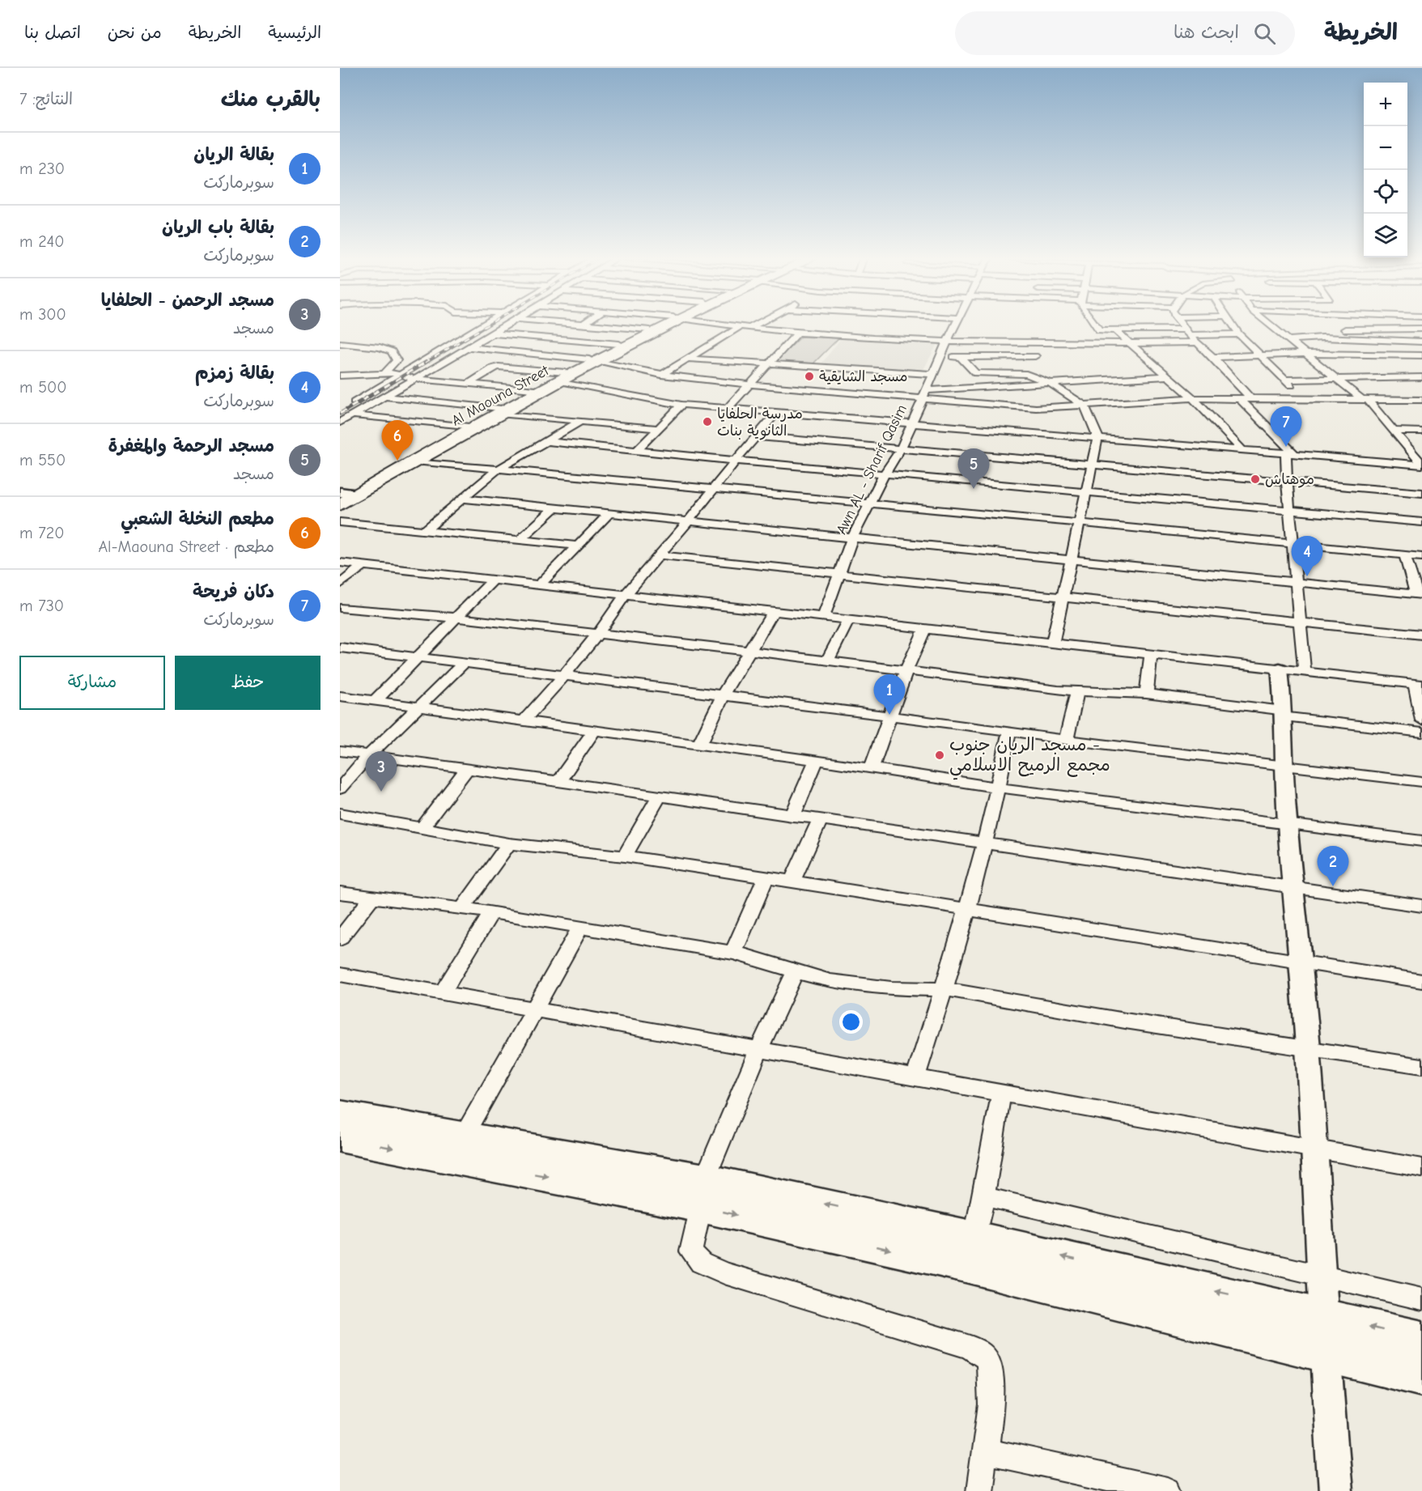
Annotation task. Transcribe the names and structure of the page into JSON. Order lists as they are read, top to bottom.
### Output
{
  "streets": {
    "highway": ["Al Maouna Street"],
    "street": ["Awn AL - Sharif Qasim"]
  },
  "places": [
    "مسجد الشايقية",
    "مدرسة الحلفايا الثانوية بنات",
    "موهتاش",
    "مسجد الريان جنوب - مجمع الرميح الاسلامي"
  ],
  "page": {
    "header": "الخريطة",
    "search": "ابحث هنا",
    "nav": [
      "الرئيسية",
      "الخريطة",
      "من نحن",
      "اتصل بنا"
    ],
    "heading": ["بالقرب منك", "النتائج: 7"],
    "map_buttons": ["+", "−"],
    "list": [
      {
        "mark": "1",
        "name": "بقالة الريان",
        "note": "سوبرماركت",
        "value": "230 m"
      },
      {
        "mark": "2",
        "name": "بقالة باب الريان",
        "note": "سوبرماركت",
        "value": "240 m"
      },
      {
        "mark": "3",
        "name": "مسجد الرحمن - الحلفايا",
        "note": "مسجد",
        "value": "300 m"
      },
      {
        "mark": "4",
        "name": "بقالة زمزم",
        "note": "سوبرماركت",
        "value": "500 m"
      },
      {
        "mark": "5",
        "name": "مسجد الرحمة والمغفرة",
        "note": "مسجد",
        "value": "550 m"
      },
      {
        "mark": "6",
        "name": "مطعم النخلة الشعبي",
        "note": "مطعم · Al-Maouna Street",
        "value": "720 m"
      },
      {
        "mark": "7",
        "name": "دكان فريحة",
        "note": "سوبرماركت",
        "value": "730 m"
      }
    ],
    "pins": [
      "7",
      "6",
      "5",
      "4",
      "1",
      "3",
      "2"
    ],
    "buttons": ["حفظ", "مشاركة"]
  }
}
